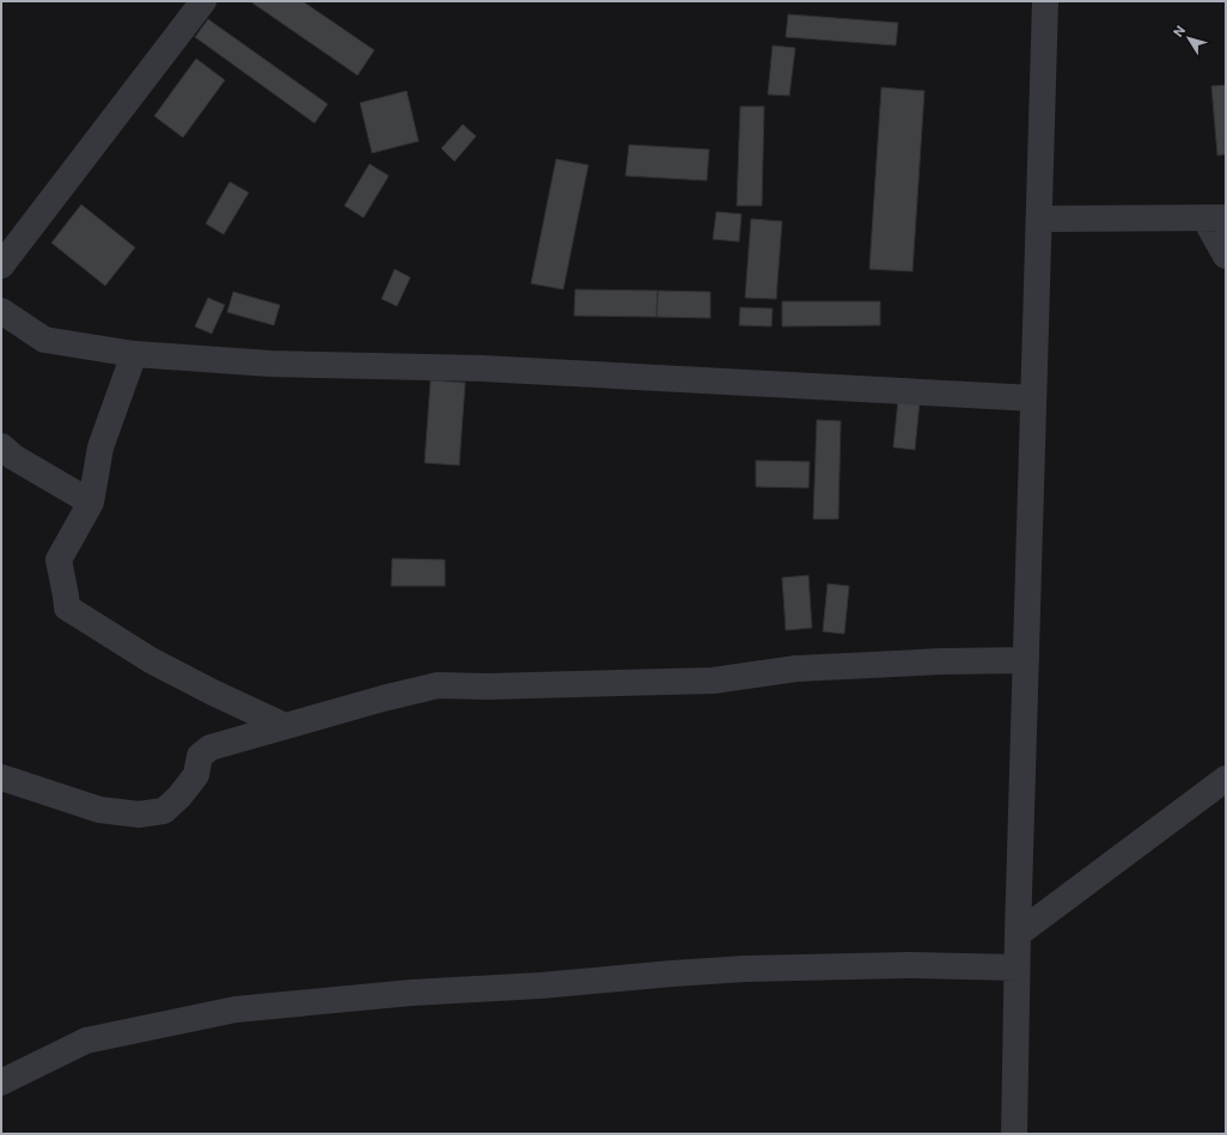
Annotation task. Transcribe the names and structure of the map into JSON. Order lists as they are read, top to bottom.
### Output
{
  "north": "top left"
}
